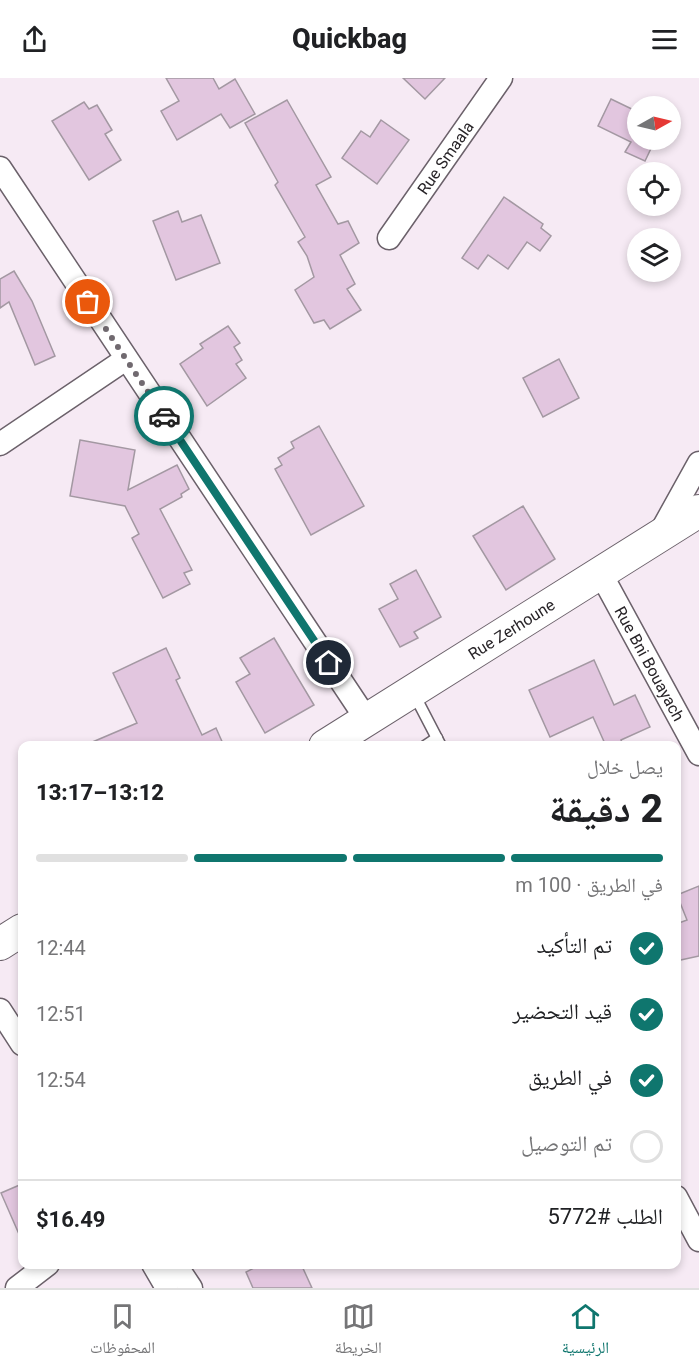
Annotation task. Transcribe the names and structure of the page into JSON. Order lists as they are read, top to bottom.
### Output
{
  "streets": {
    "street": ["Rue Smaala", "Rue Zerhoune", "Rue Bni Bouayach"]
  },
  "crossings": [
    ["Rue Zerhoune", "Rue Bni Bouayach"]
  ],
  "north": "right",
  "page": {
    "header": "Quickbag",
    "heading": ["2 دقيقة", "يصل خلال", "13:12–13:17"],
    "panel": ["الطلب #5772", "$16.49"],
    "bar": "في الطريق · 100 m",
    "list": [
      ["تم التأكيد", "12:44"],
      ["قيد التحضير", "12:51"],
      ["في الطريق", "12:54"],
      "تم التوصيل"
    ],
    "tabs": ["الرئيسية", "الخريطة", "المحفوظات"]
  }
}
